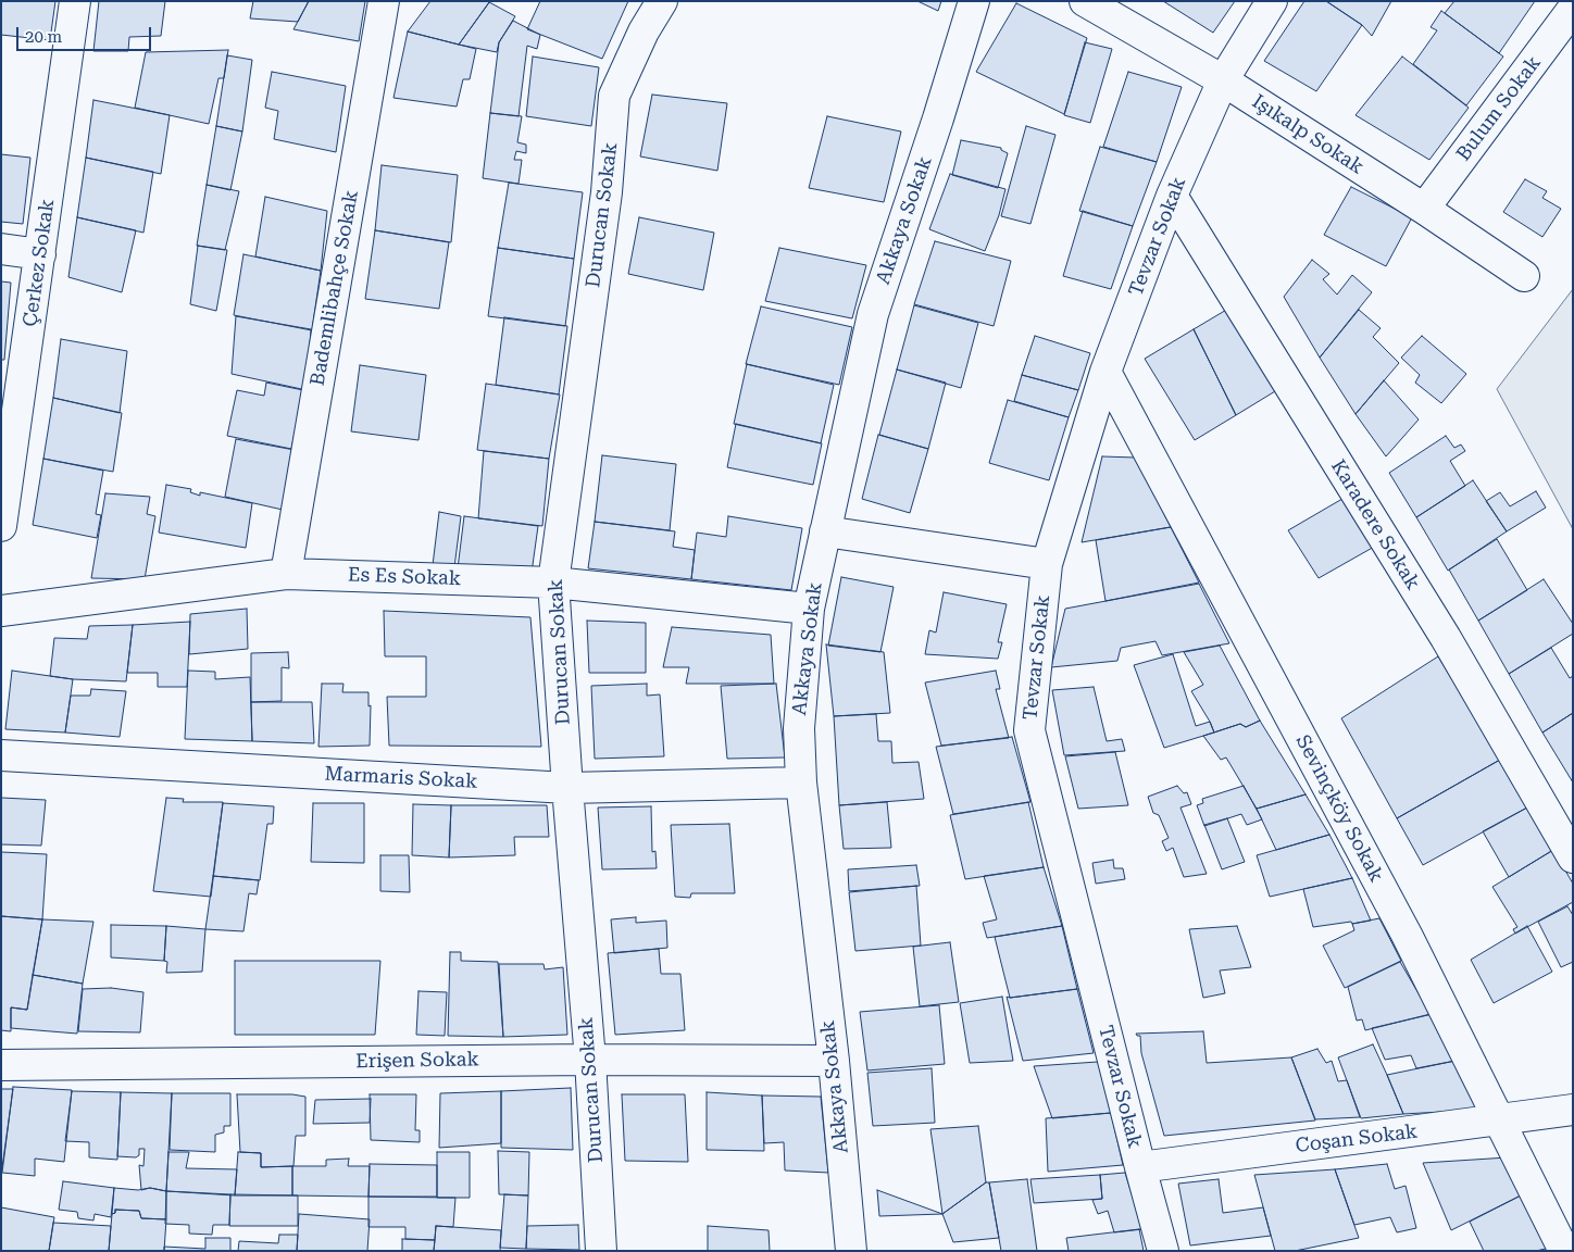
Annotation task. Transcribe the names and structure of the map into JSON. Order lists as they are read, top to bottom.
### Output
{
  "streets": {
    "street": [
      "Bulum Sokak",
      "Işıkalp Sokak",
      "Durucan Sokak",
      "Akkaya Sokak",
      "Tevzar Sokak",
      "Çerkez Sokak",
      "Bademlibahçe Sokak",
      "Karadere Sokak",
      "Es Es Sokak",
      "Marmaris Sokak",
      "Sevinçköy Sokak",
      "Erişen Sokak",
      "Coşan Sokak"
    ]
  },
  "crossings": [
    ["Bulum Sokak", "Işıkalp Sokak"],
    ["Işıkalp Sokak", "Tevzar Sokak"],
    ["Durucan Sokak", "Es Es Sokak"],
    ["Durucan Sokak", "Marmaris Sokak"],
    ["Durucan Sokak", "Erişen Sokak"],
    ["Akkaya Sokak", "Es Es Sokak"],
    ["Akkaya Sokak", "Marmaris Sokak"],
    ["Akkaya Sokak", "Erişen Sokak"],
    ["Tevzar Sokak", "Karadere Sokak"],
    ["Tevzar Sokak", "Sevinçköy Sokak"],
    ["Tevzar Sokak", "Coşan Sokak"],
    ["Bademlibahçe Sokak", "Es Es Sokak"],
    ["Sevinçköy Sokak", "Coşan Sokak"]
  ],
  "scale_bar": "20 m"
}
